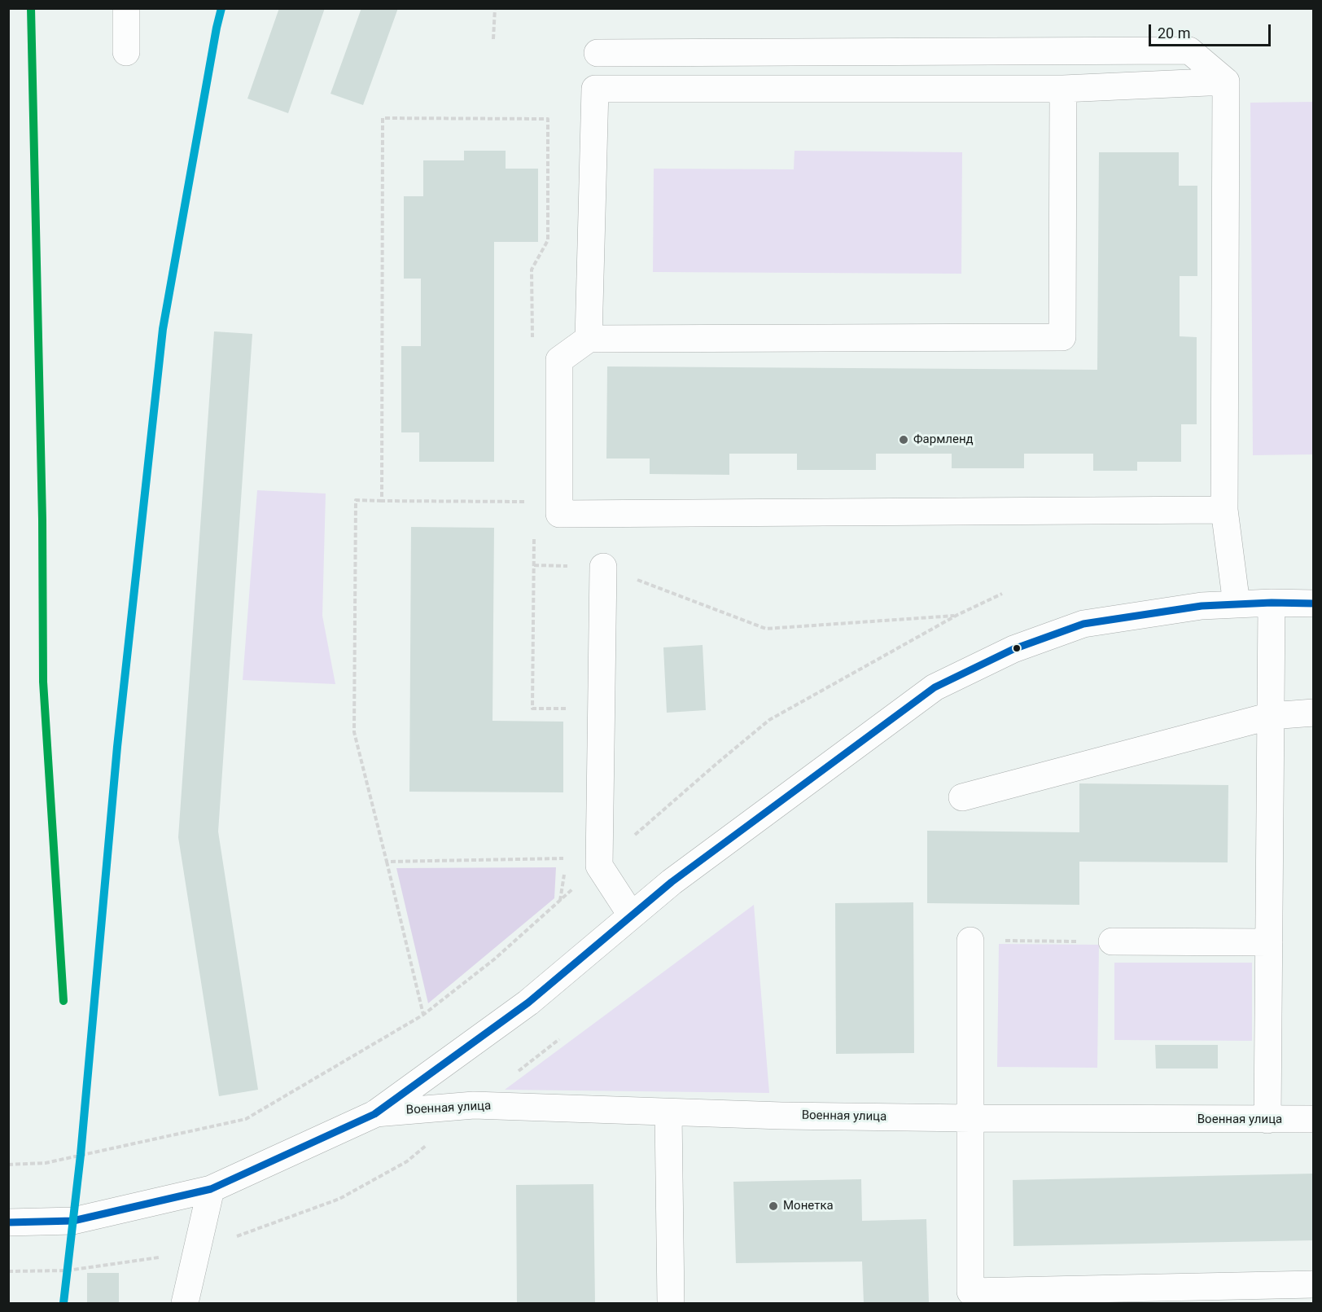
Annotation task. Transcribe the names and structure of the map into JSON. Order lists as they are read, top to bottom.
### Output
{
  "streets": {
    "street": ["Военная улица"]
  },
  "places": ["Фармленд", "Монетка"],
  "scale_bar": "20 m"
}
